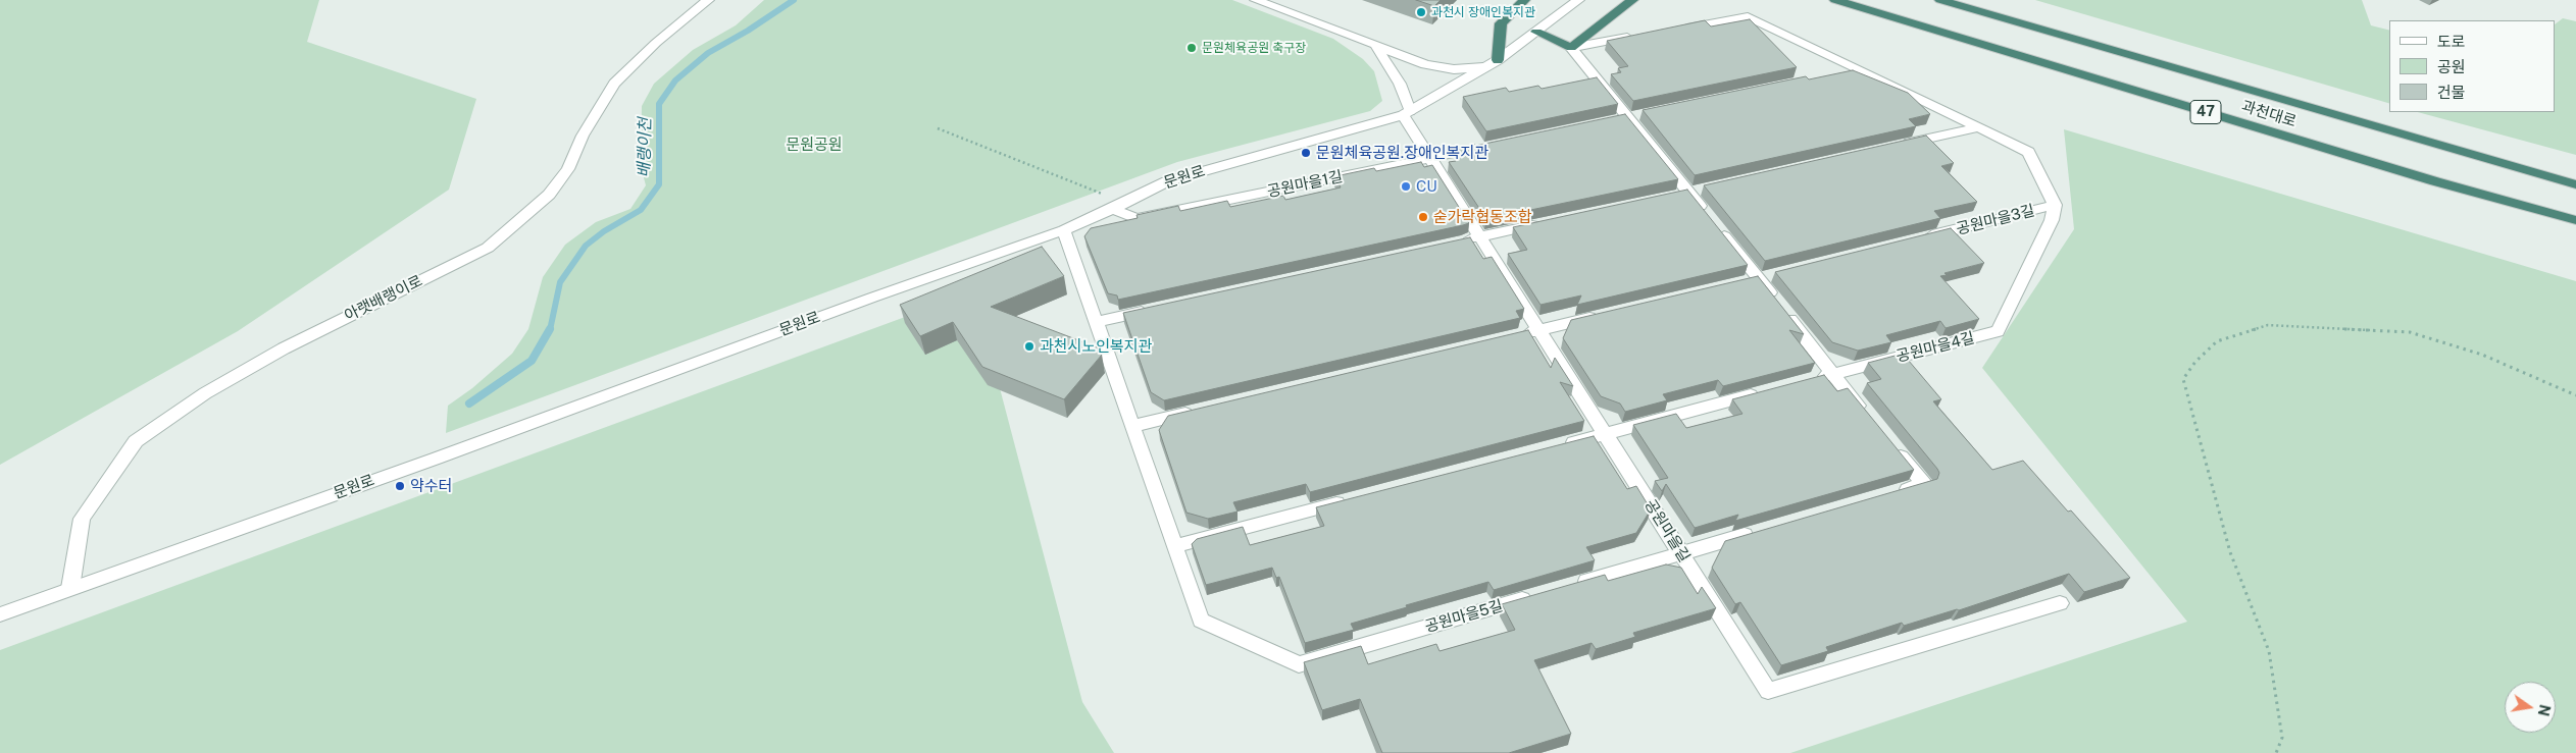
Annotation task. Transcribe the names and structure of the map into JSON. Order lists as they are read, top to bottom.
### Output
{
  "streets": {
    "highway": ["47", "과천대로"],
    "street": [
      "문원로",
      "공원마을1길",
      "공원마을3길",
      "아랫배랭이로",
      "공원마을4길",
      "공원마을길",
      "공원마을5길"
    ]
  },
  "crossings": [
    ["문원로", "공원마을1길"],
    ["문원로", "아랫배랭이로"],
    ["문원로", "공원마을길"],
    ["공원마을1길", "공원마을길"],
    ["공원마을3길", "공원마을4길"]
  ],
  "water": ["배랭이천"],
  "parks": ["문원공원"],
  "places": [
    "과천시 장애인복지관",
    "문원체육공원 축구장",
    "문원체육공원.장애인복지관",
    "CU",
    "숟가락협동조합",
    "과천시노인복지관",
    "약수터"
  ],
  "legend": ["도로", "공원", "건물"],
  "north": "right"
}
